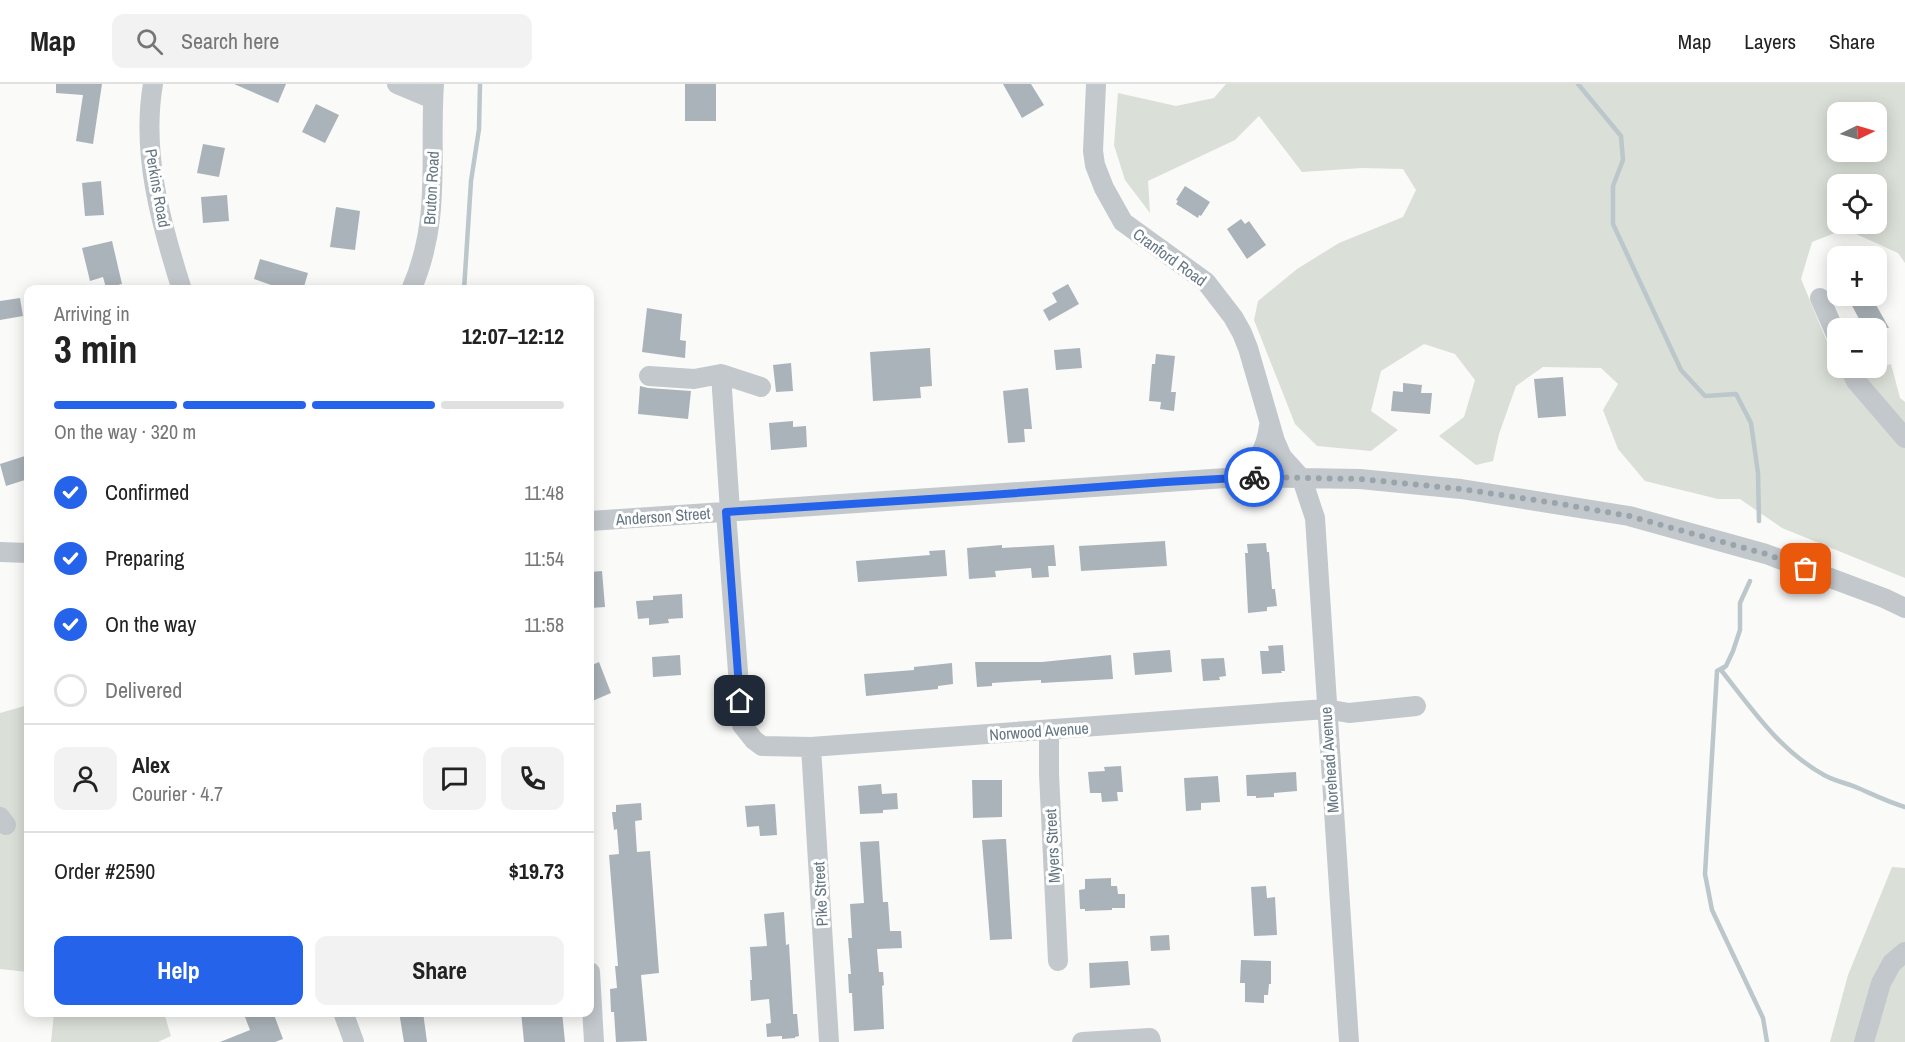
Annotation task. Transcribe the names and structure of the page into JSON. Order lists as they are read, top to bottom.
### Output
{
  "streets": {
    "street": [
      "Perkins Road",
      "Bruton Road",
      "Cranford Road",
      "Anderson Street",
      "Norwood Avenue",
      "Morehead Avenue",
      "Myers Street",
      "Pike Street"
    ]
  },
  "crossings": [
    ["Cranford Road", "Anderson Street"],
    ["Cranford Road", "Morehead Avenue"],
    ["Anderson Street", "Norwood Avenue"],
    ["Anderson Street", "Morehead Avenue"],
    ["Norwood Avenue", "Morehead Avenue"],
    ["Norwood Avenue", "Myers Street"],
    ["Norwood Avenue", "Pike Street"]
  ],
  "north": "right",
  "page": {
    "header": "Map",
    "search": "Search here",
    "nav": ["Map", "Layers", "Share"],
    "map_buttons": ["+", "−"],
    "heading": ["3 min", "Arriving in", "12:07–12:12"],
    "panel": [
      "Alex",
      "Courier · 4.7",
      "Order #2590",
      "$19.73"
    ],
    "bar": "On the way · 320 m",
    "list": [
      ["Confirmed", "11:48"],
      ["Preparing", "11:54"],
      ["On the way", "11:58"],
      "Delivered"
    ],
    "buttons": ["Help", "Share"]
  }
}
